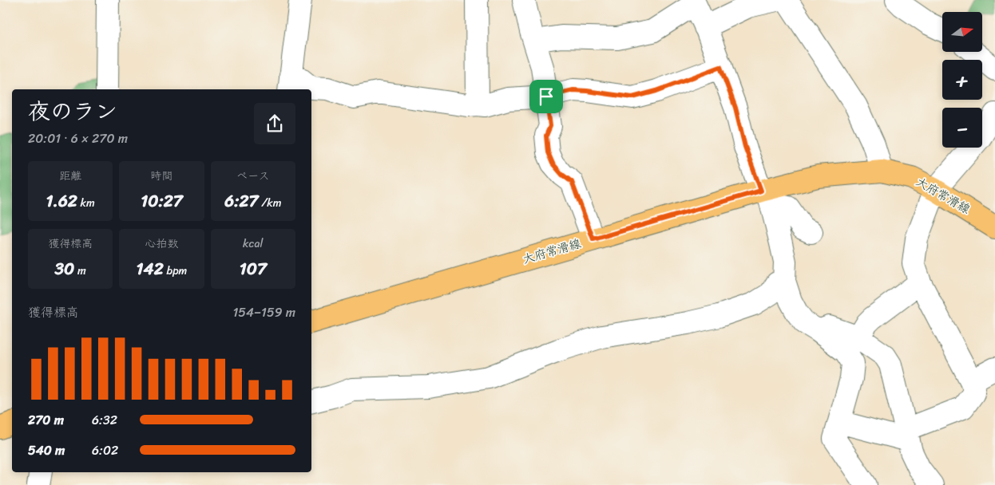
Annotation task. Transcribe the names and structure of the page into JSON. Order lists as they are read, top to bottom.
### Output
{
  "streets": {
    "main road": ["大府常滑線"]
  },
  "north": "right",
  "page": {
    "map_buttons": ["+", "−"],
    "heading": ["夜のラン", "20:01 · 6 × 270 m"],
    "stats": [
      ["距離", "1.62 km"],
      ["時間", "10:27"],
      ["ペース", "6:27 /km"],
      ["獲得標高", "30 m"],
      ["心拍数", "142 bpm"],
      ["kcal", "107"]
    ],
    "chart": ["獲得標高", "154–159 m"],
    "list": [
      {
        "name": "270 m",
        "note": "6:32"
      },
      {
        "name": "540 m",
        "note": "6:02"
      }
    ]
  }
}
